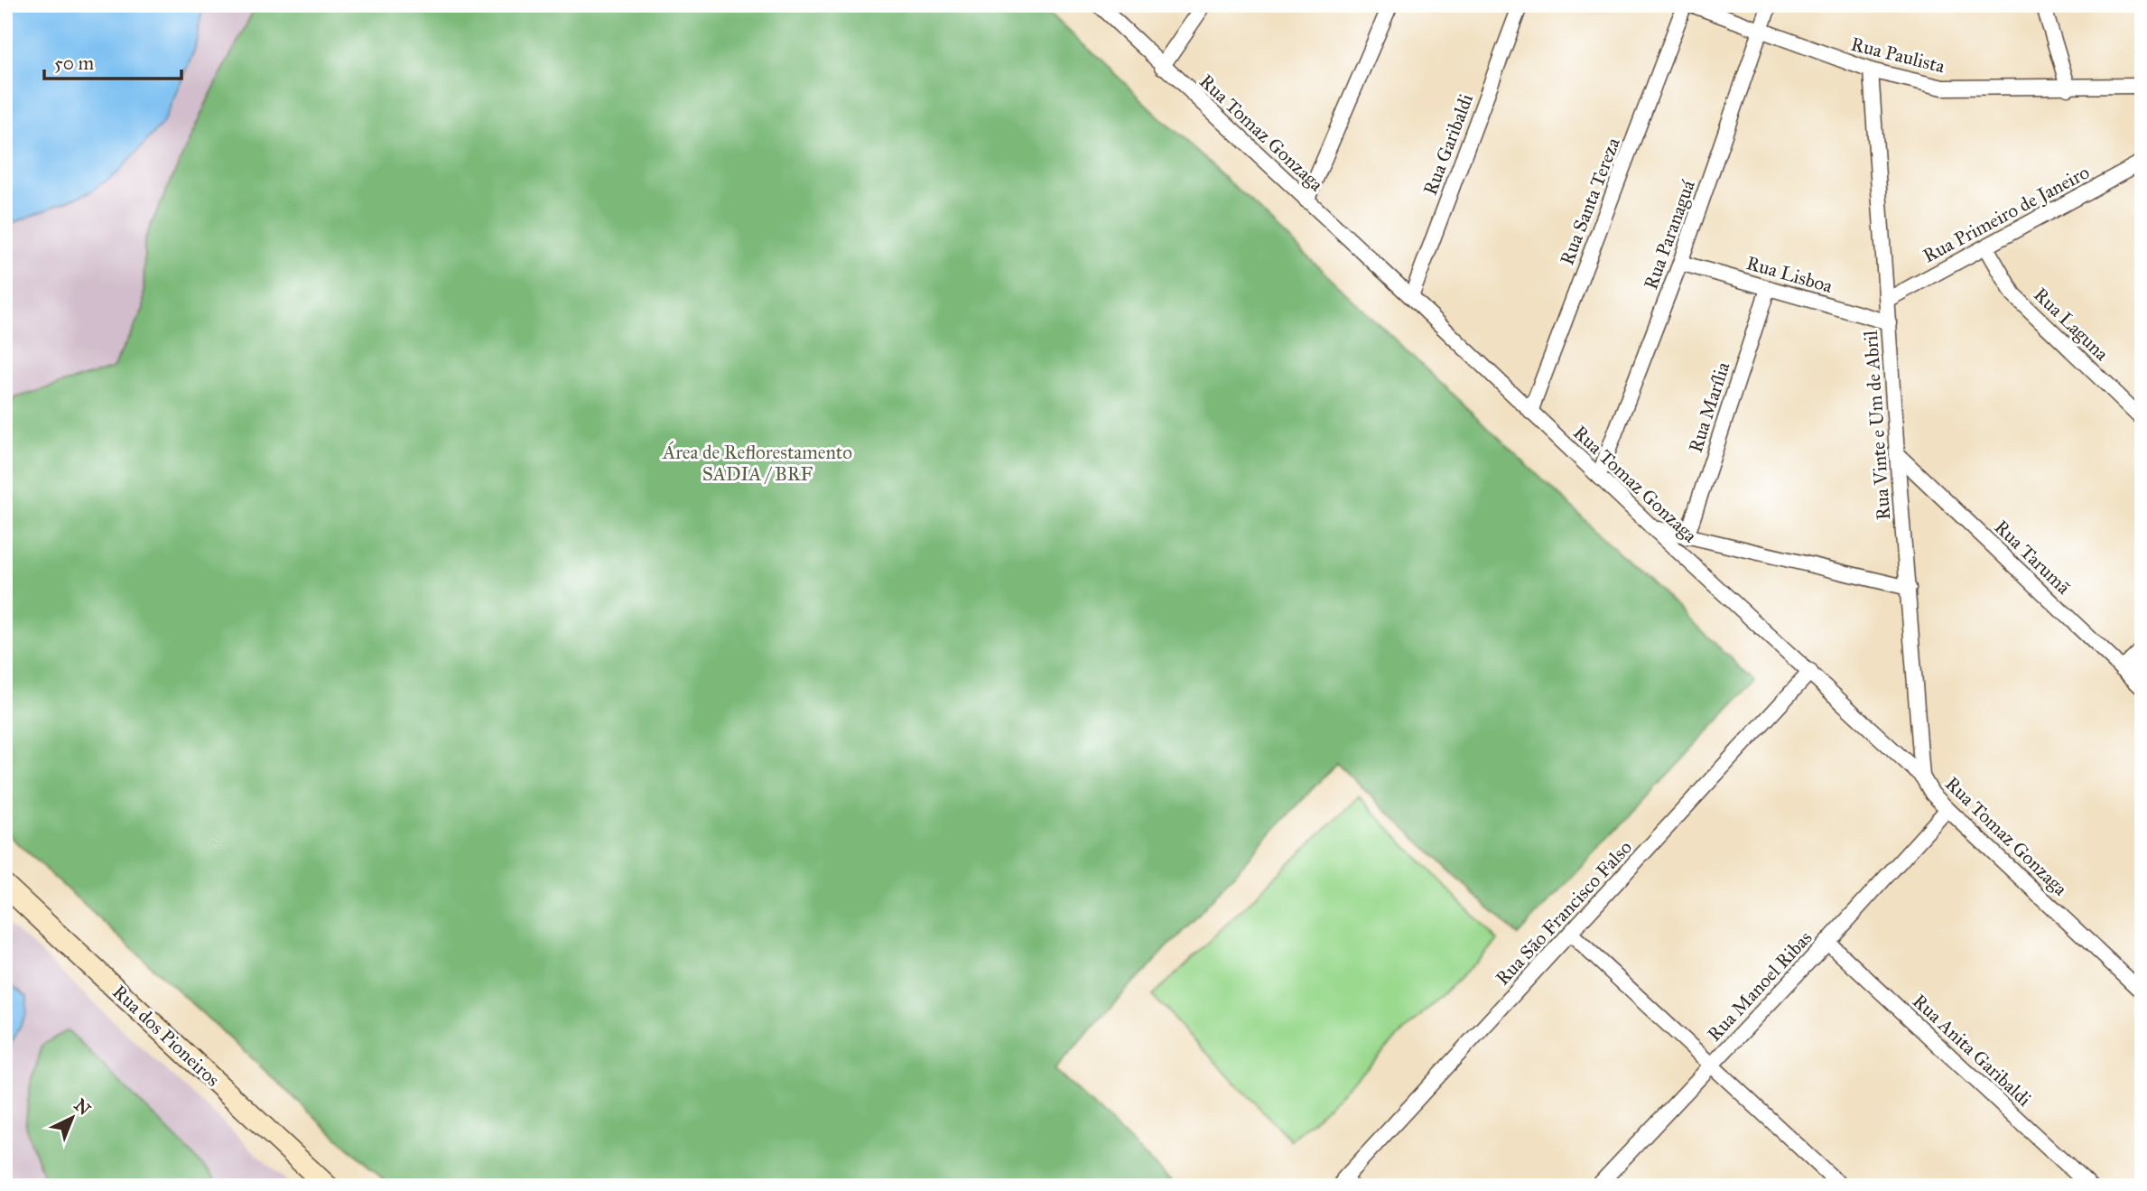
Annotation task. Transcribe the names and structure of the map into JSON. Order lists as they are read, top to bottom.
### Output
{
  "streets": {
    "main road": ["Rua dos Pioneiros"],
    "street": [
      "Rua Paulista",
      "Rua Tomaz Gonzaga",
      "Rua Garibaldi",
      "Rua Santa Tereza",
      "Rua Primeiro de Janeiro",
      "Rua Paranaguá",
      "Rua Lisboa",
      "Rua Laguna",
      "Rua Marília",
      "Rua Vinte e Um de Abril",
      "Rua Tarumã",
      "Rua São Francisco Falso",
      "Rua Manoel Ribas",
      "Rua Anita Garibaldi"
    ]
  },
  "crossings": [
    ["Rua Paulista", "Rua Paranaguá"],
    ["Rua Paulista", "Rua Vinte e Um de Abril"],
    ["Rua Tomaz Gonzaga", "Rua Garibaldi"],
    ["Rua Tomaz Gonzaga", "Rua Santa Tereza"],
    ["Rua Tomaz Gonzaga", "Rua Paranaguá"],
    ["Rua Tomaz Gonzaga", "Rua Vinte e Um de Abril"],
    ["Rua Tomaz Gonzaga", "Rua São Francisco Falso"],
    ["Rua Tomaz Gonzaga", "Rua Manoel Ribas"],
    ["Rua Primeiro de Janeiro", "Rua Laguna"],
    ["Rua Primeiro de Janeiro", "Rua Vinte e Um de Abril"],
    ["Rua Paranaguá", "Rua Lisboa"],
    ["Rua Lisboa", "Rua Marília"],
    ["Rua Lisboa", "Rua Vinte e Um de Abril"],
    ["Rua Vinte e Um de Abril", "Rua Tarumã"],
    ["Rua Manoel Ribas", "Rua Anita Garibaldi"]
  ],
  "parks": ["Área de Reflorestamento SADIA / BRF"],
  "scale_bar": "50 m",
  "north": "top right"
}
